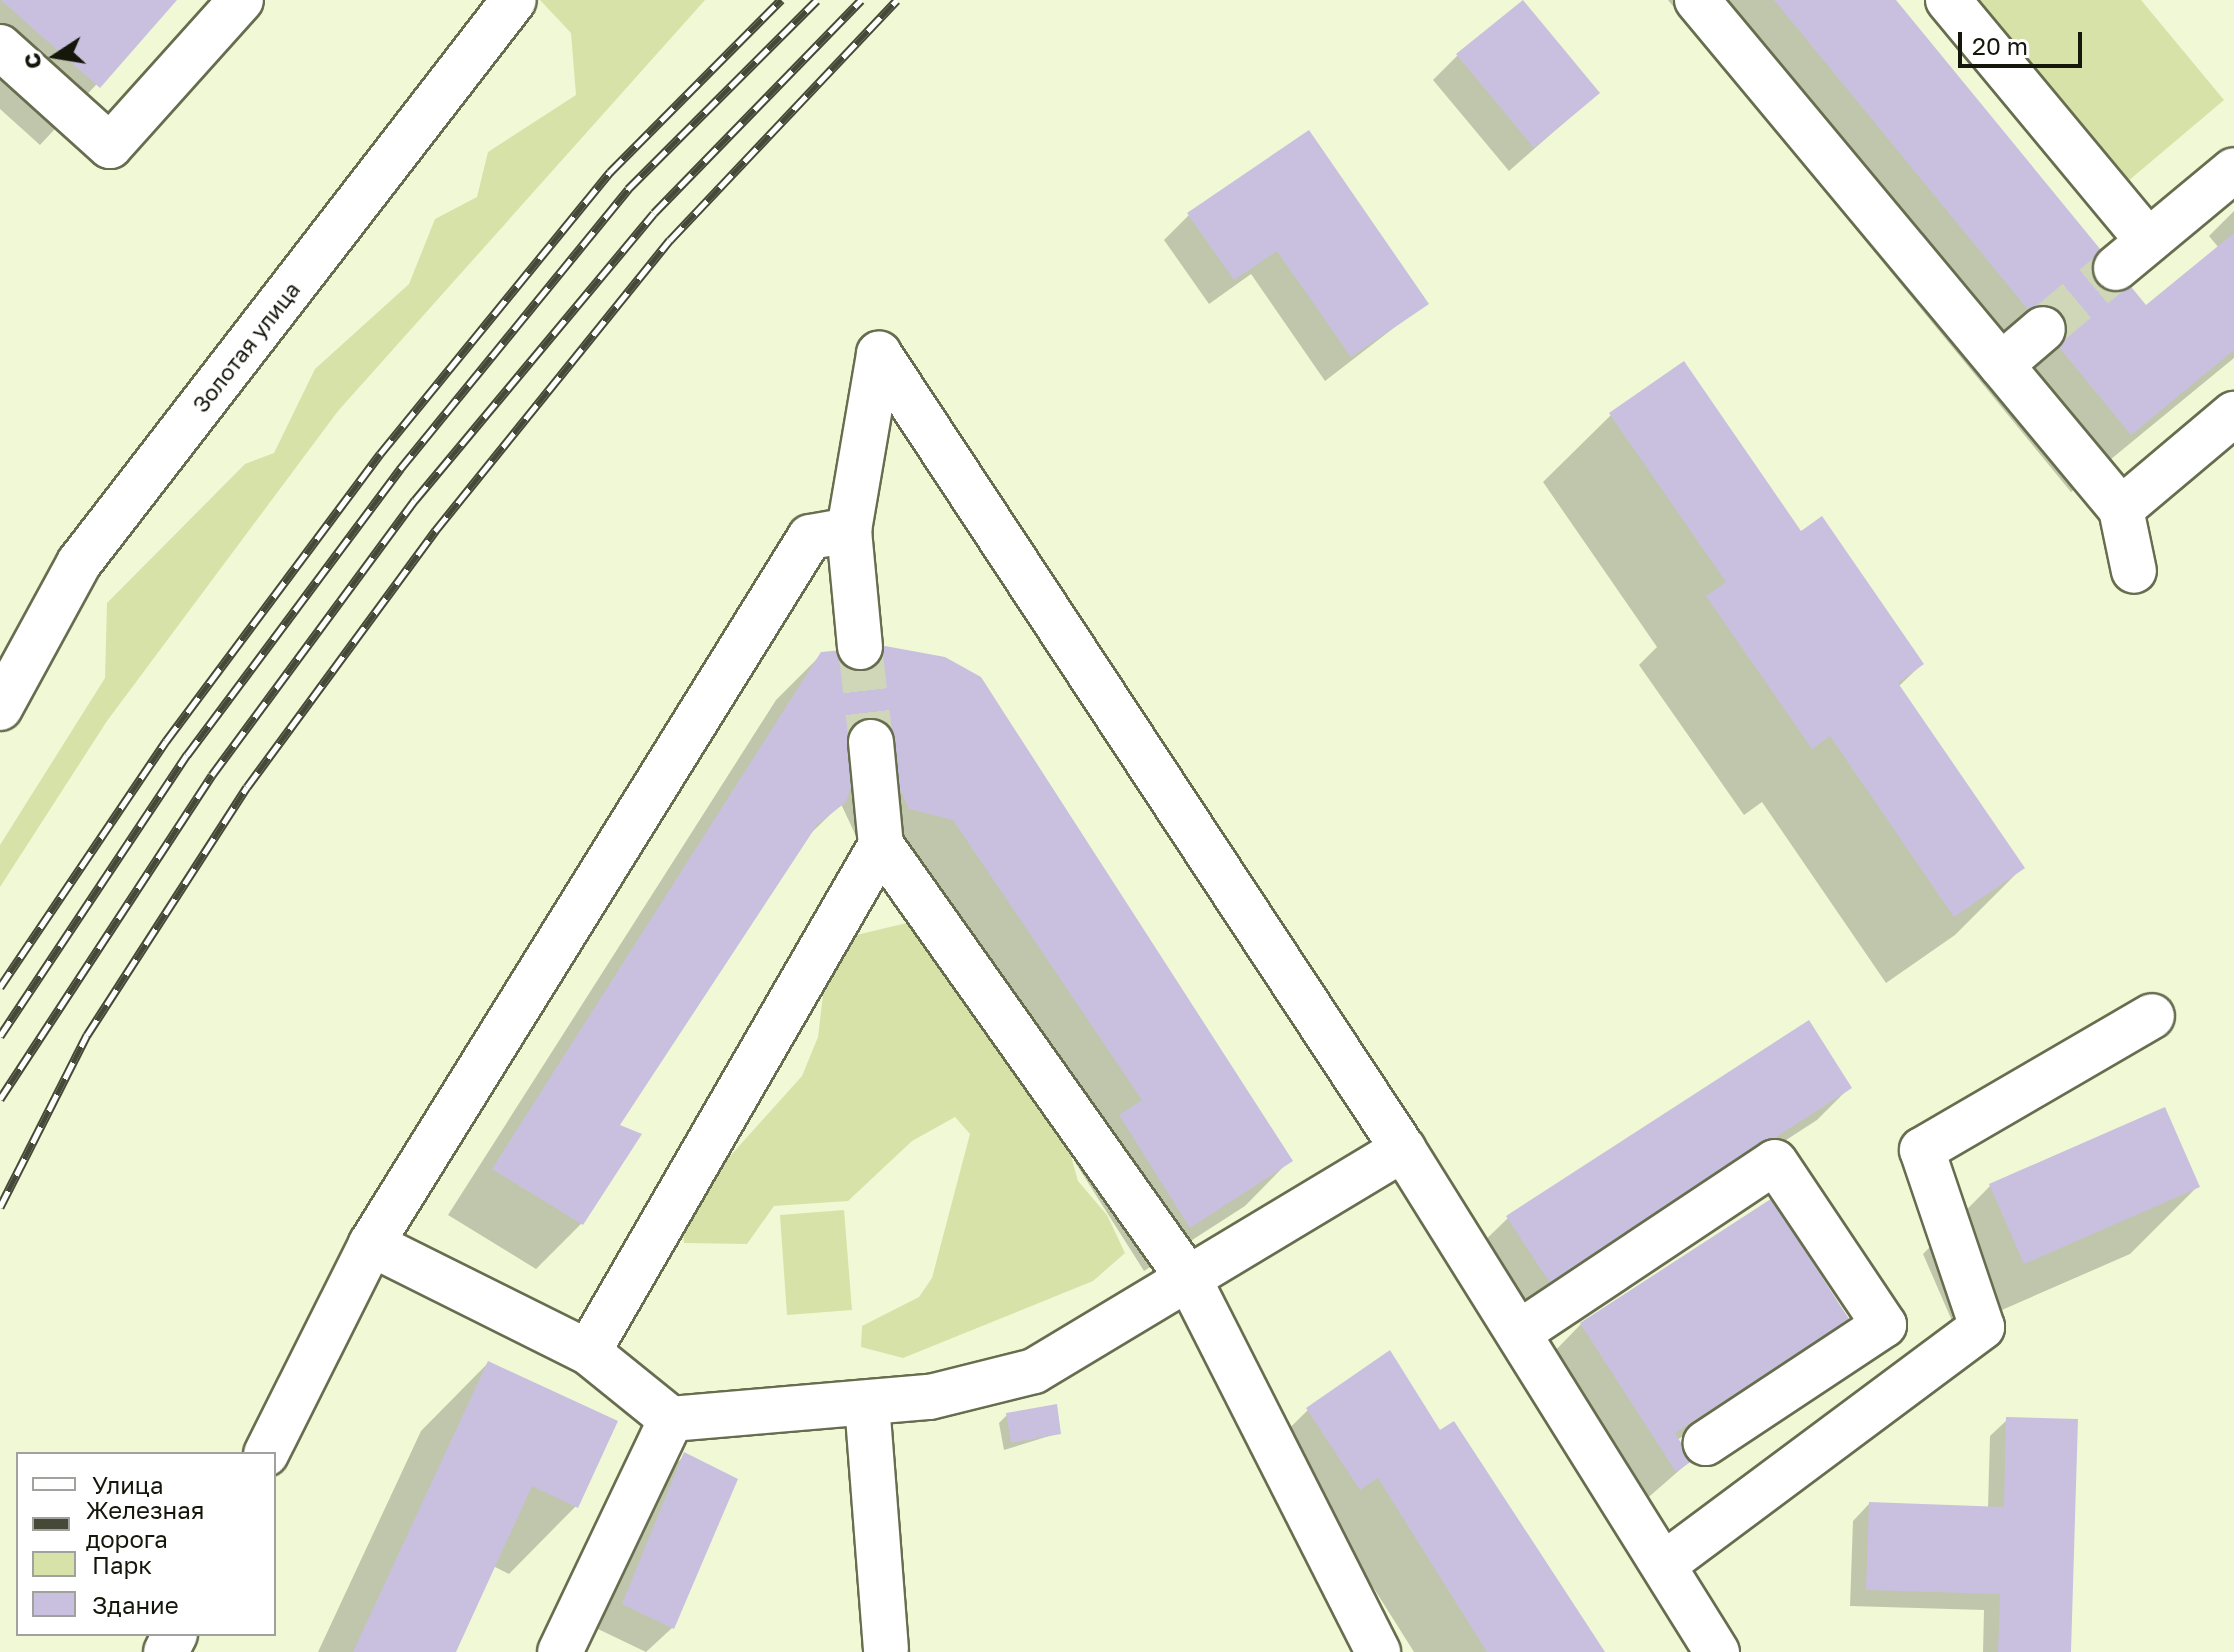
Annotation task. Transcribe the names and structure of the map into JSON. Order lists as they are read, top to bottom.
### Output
{
  "streets": {
    "street": ["Золотая улица"]
  },
  "legend": [
    "Улица",
    "Железная дорога",
    "Парк",
    "Здание"
  ],
  "scale_bar": "20 m",
  "north": "left"
}
